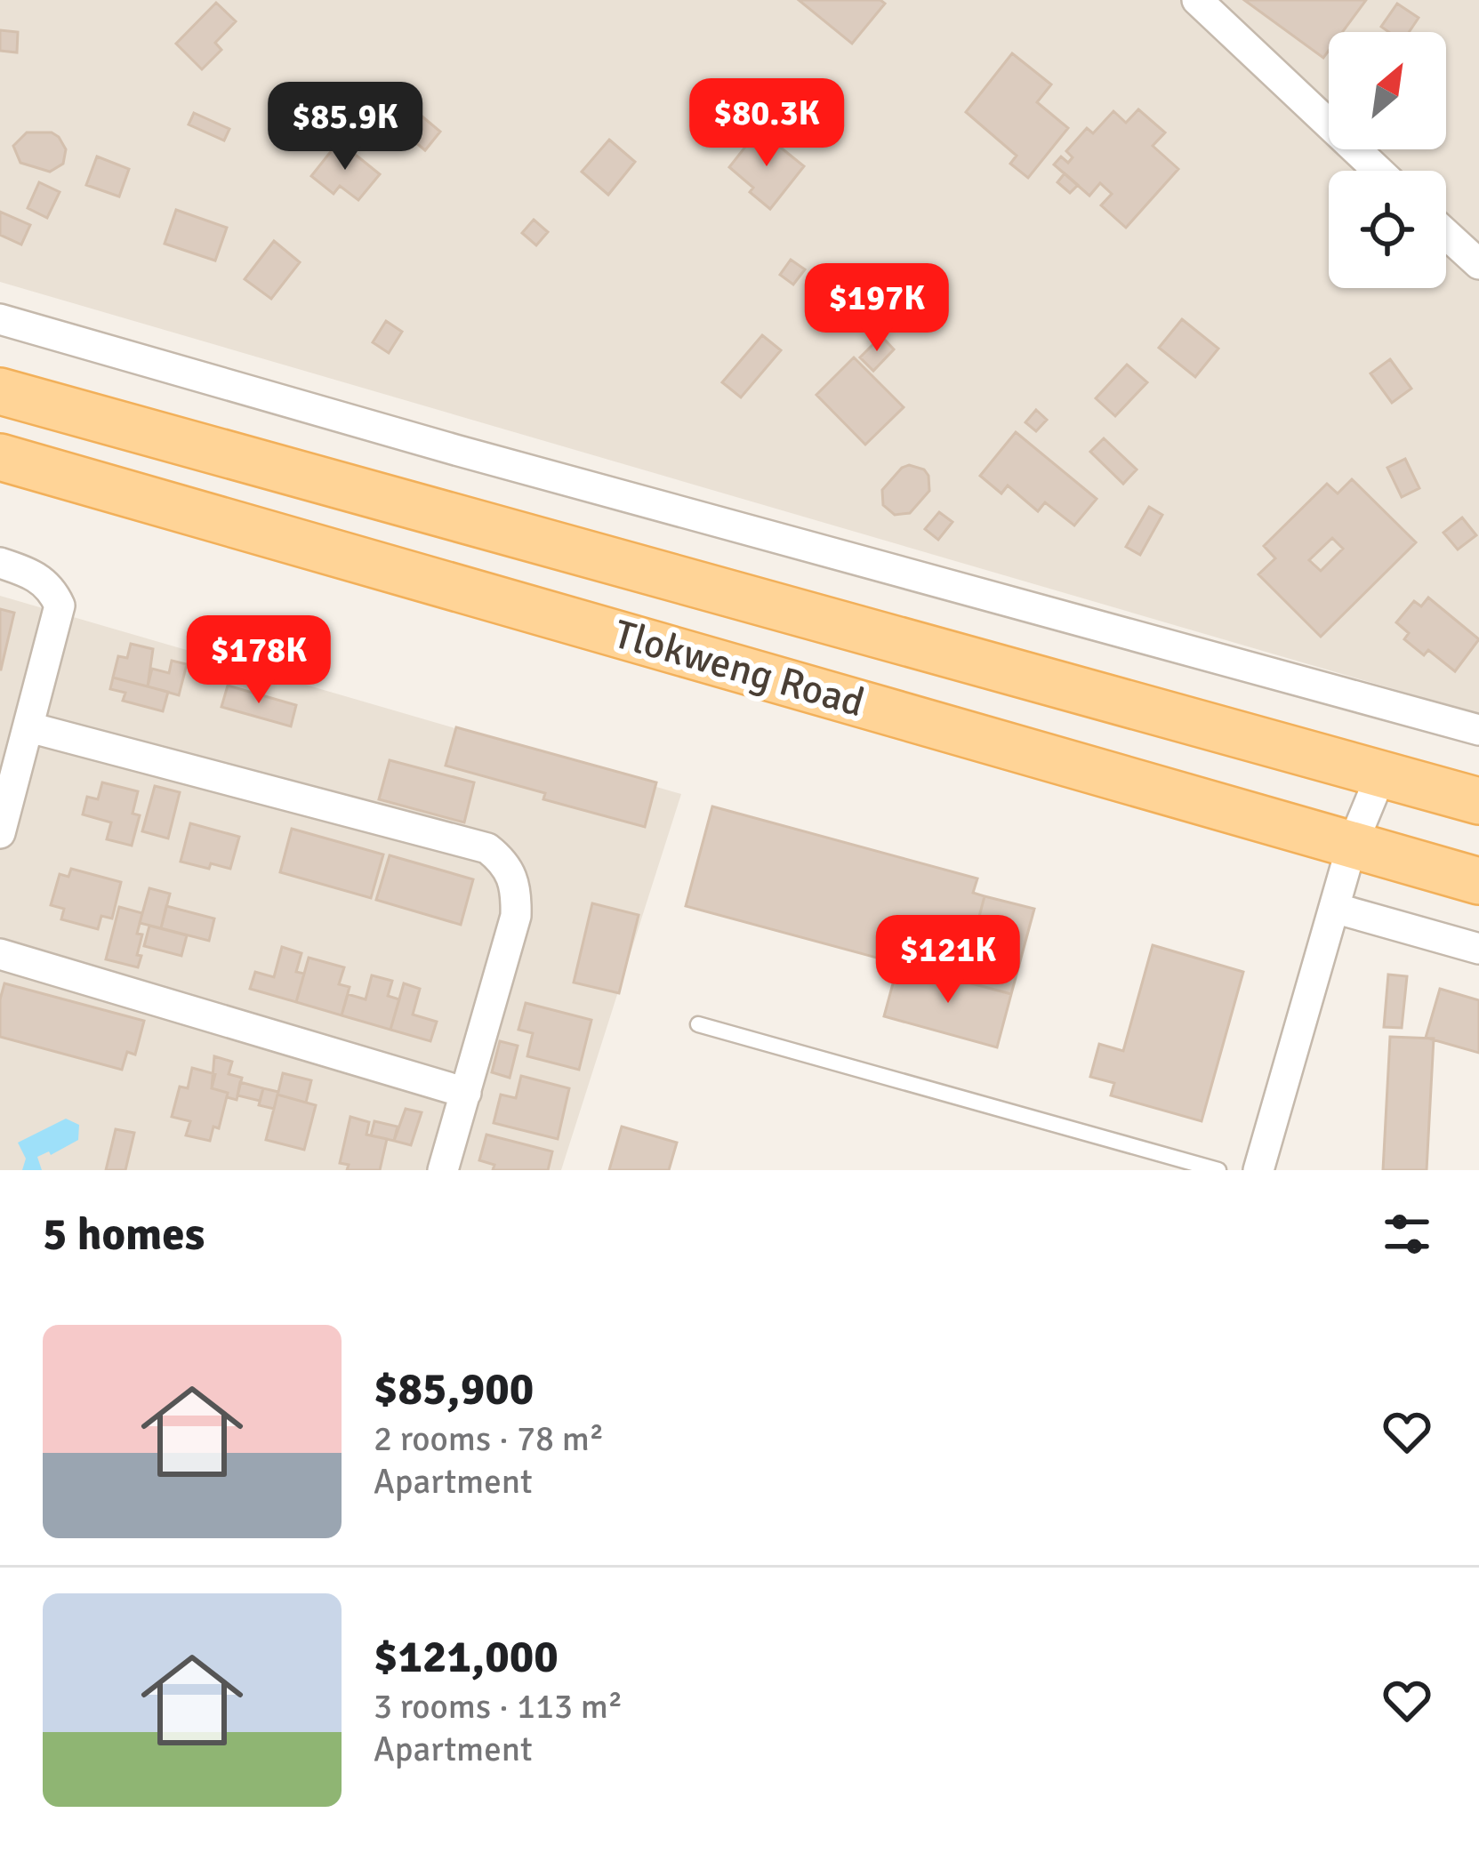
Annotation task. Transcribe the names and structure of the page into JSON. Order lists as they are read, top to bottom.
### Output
{
  "streets": {
    "main road": ["Tlokweng Road"]
  },
  "north": "top right",
  "page": {
    "price": [
      "$80.3K",
      "$85.9K",
      "$197K",
      "$178K",
      "$121K"
    ],
    "heading": "5 homes",
    "list": [
      {
        "name": "$85,900",
        "note": "2 rooms · 78 m² · Apartment"
      },
      {
        "name": "$121,000",
        "note": "3 rooms · 113 m² · Apartment"
      }
    ]
  }
}
